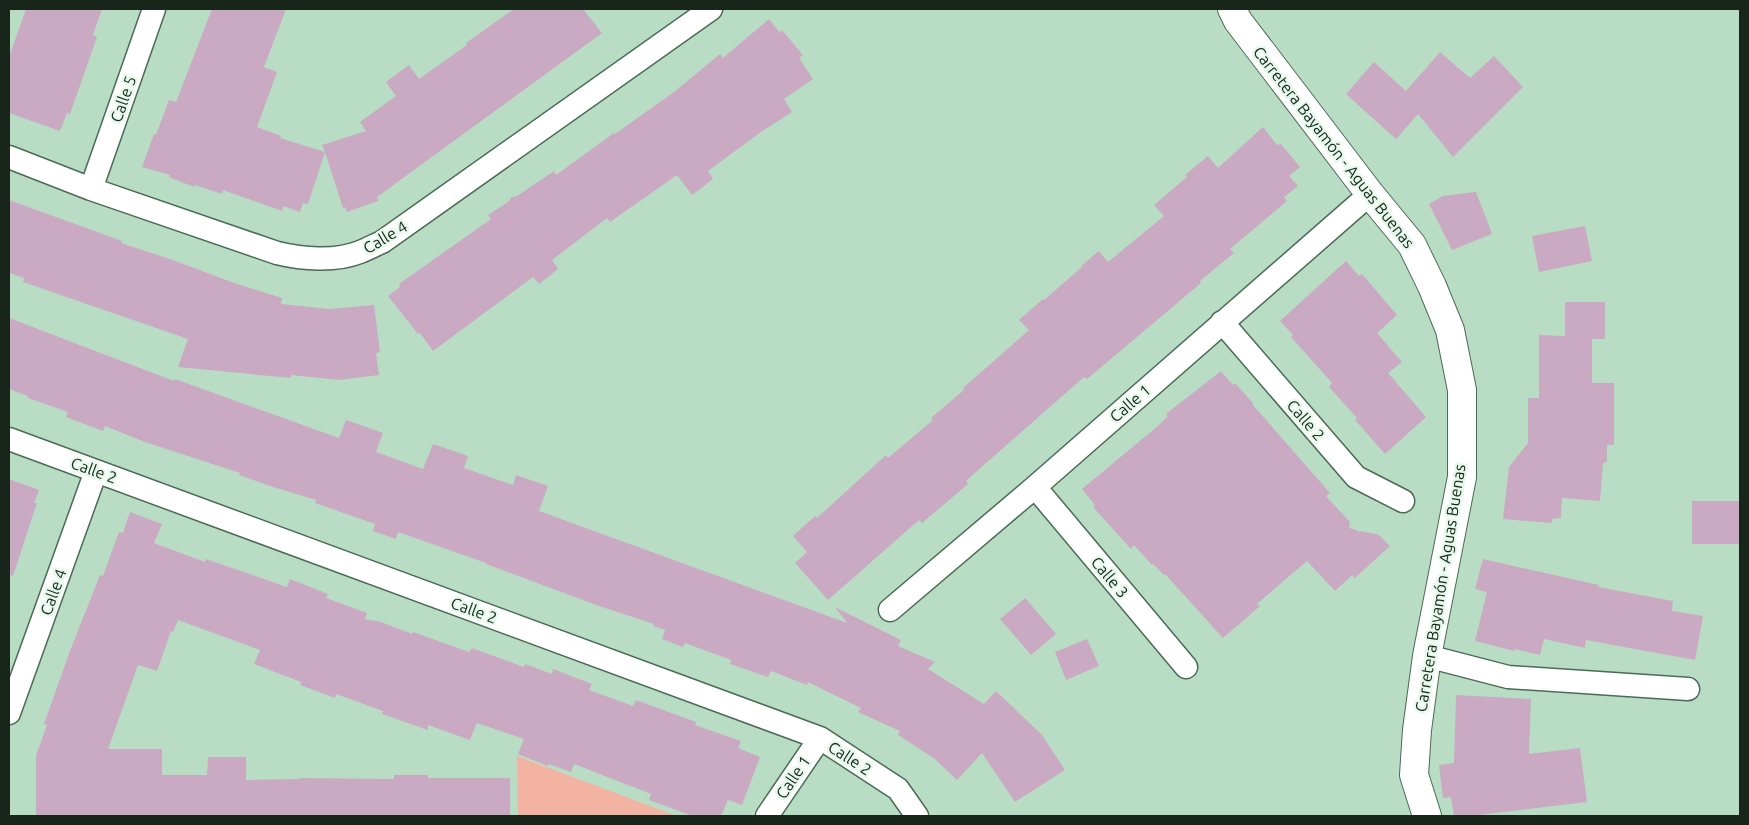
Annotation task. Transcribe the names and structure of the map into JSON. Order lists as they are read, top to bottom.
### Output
{
  "streets": {
    "street": [
      "Calle 5",
      "Carretera Bayamón - Aguas Buenas",
      "Calle 4",
      "Calle 1",
      "Calle 2",
      "Calle 3"
    ]
  },
  "crossings": [
    ["Calle 5", "Calle 4"],
    ["Carretera Bayamón - Aguas Buenas", "Calle 1"],
    ["Calle 4", "Calle 2"],
    ["Calle 1", "Calle 2"],
    ["Calle 1", "Calle 3"]
  ]
}
